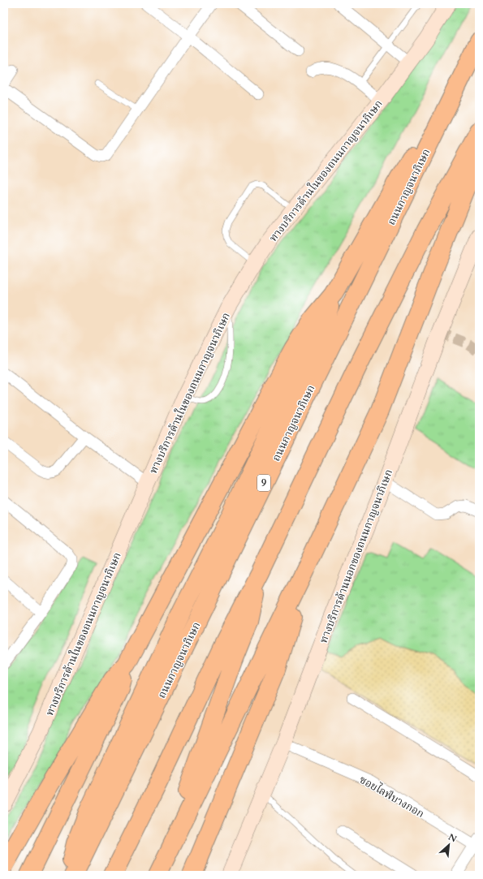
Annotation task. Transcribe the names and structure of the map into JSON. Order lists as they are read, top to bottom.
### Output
{
  "streets": {
    "highway": ["ถนนกาญจนาภิเษก", "9"],
    "main road": ["ทางบริการด้านในของถนนกาญจนาภิเษก", "ทางบริการด้านนอกของถนนกาญจนาภิเษก"],
    "street": ["ซอยไลฟ์บางกอก"]
  },
  "crossings": [
    ["ทางบริการด้านนอกของถนนกาญจนาภิเษก", "ซอยไลฟ์บางกอก"]
  ],
  "north": "top right"
}
